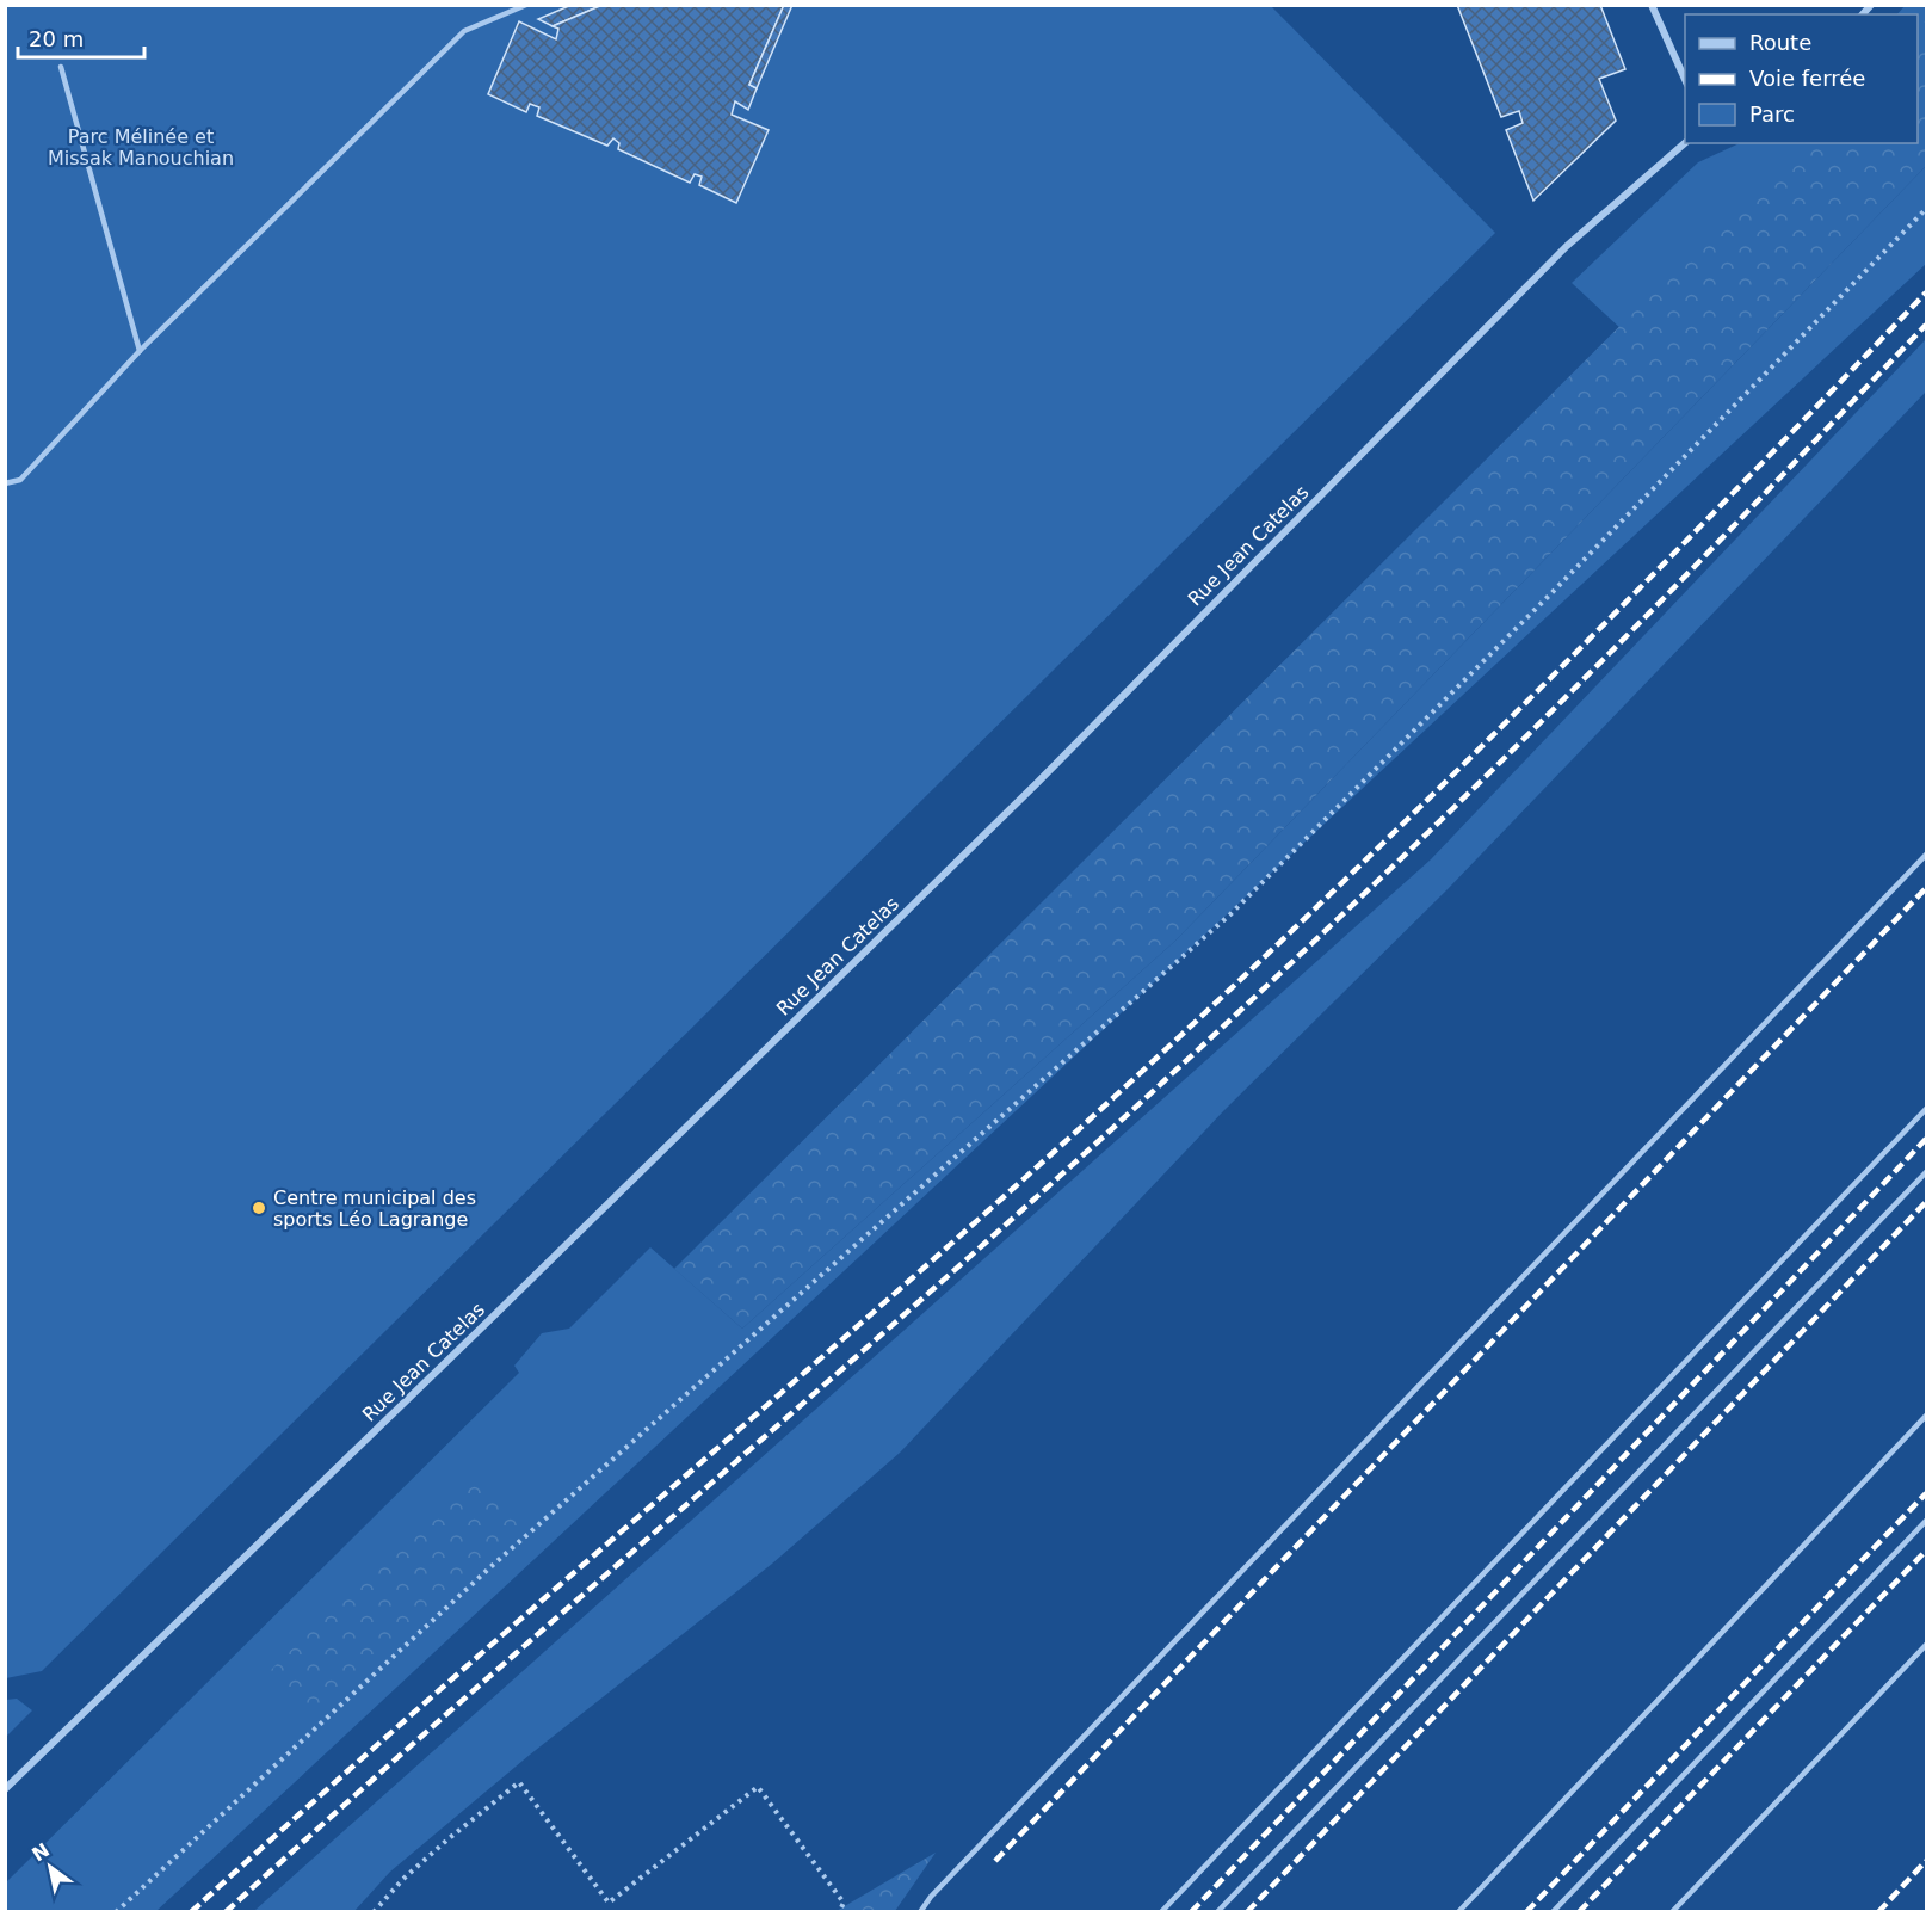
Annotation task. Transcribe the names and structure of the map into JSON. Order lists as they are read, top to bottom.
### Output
{
  "streets": {
    "street": ["Rue Jean Catelas"]
  },
  "parks": ["Parc Mélinée et Missak Manouchian"],
  "places": ["Centre municipal des sports Léo Lagrange"],
  "legend": ["Route", "Voie ferrée", "Parc"],
  "scale_bar": "20 m",
  "north": "top left"
}
